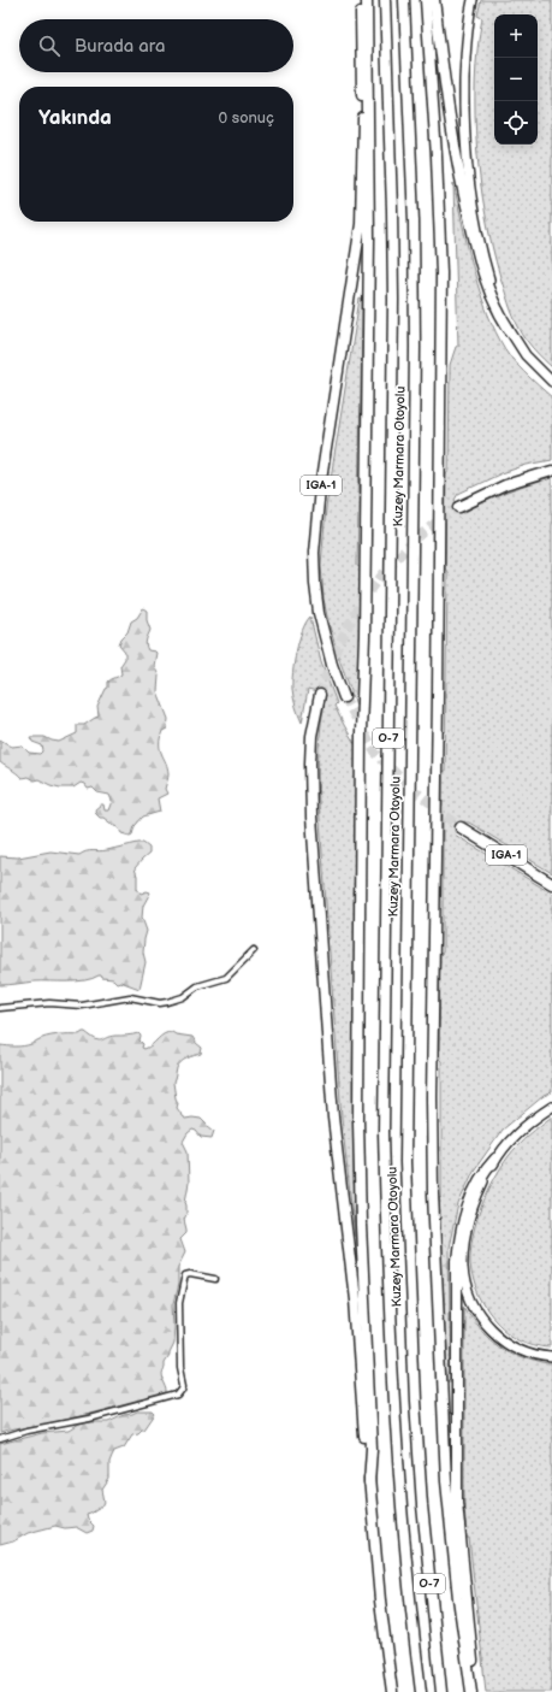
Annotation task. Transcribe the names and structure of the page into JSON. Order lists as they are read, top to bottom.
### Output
{
  "streets": {
    "highway": ["Kuzey Marmara Otoyolu", "IGA-1", "O-7"]
  },
  "page": {
    "map_buttons": ["+", "−"],
    "search": "Burada ara",
    "heading": ["Yakında", "0 sonuç"]
  }
}
